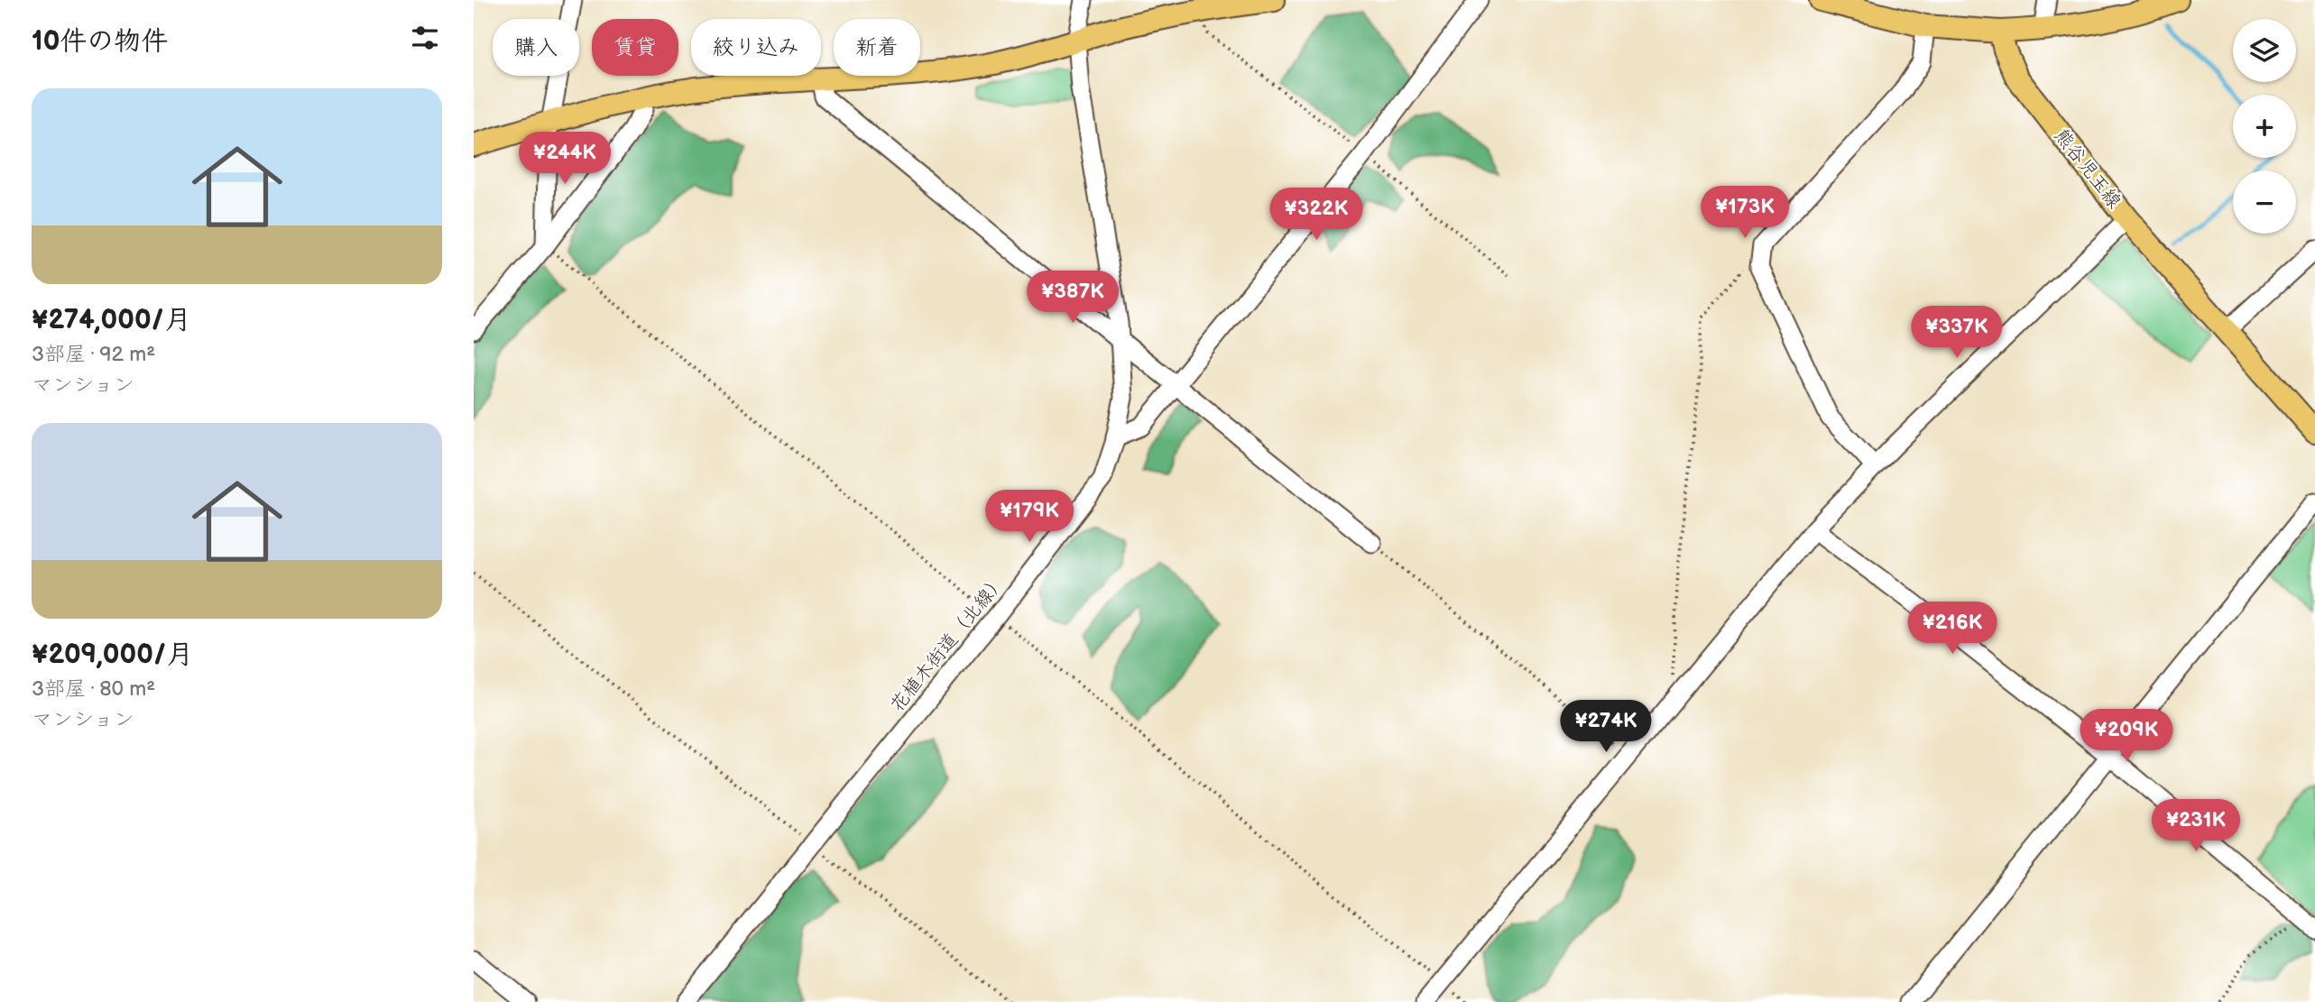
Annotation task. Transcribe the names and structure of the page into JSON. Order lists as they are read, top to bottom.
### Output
{
  "streets": {
    "main road": ["熊谷児玉線"],
    "street": ["花植木街道（北線）"]
  },
  "page": {
    "heading": "10件の物件",
    "map_buttons": ["+", "−"],
    "chip": [
      "購入",
      "賃貸",
      "絞り込み",
      "新着"
    ],
    "list": [
      {
        "name": "¥274,000/月",
        "note": "3部屋 · 92 m² · マンション"
      },
      {
        "name": "¥209,000/月",
        "note": "3部屋 · 80 m² · マンション"
      }
    ],
    "price": [
      "¥244K",
      "¥173K",
      "¥322K",
      "¥387K",
      "¥337K",
      "¥179K",
      "¥216K",
      "¥274K",
      "¥209K",
      "¥231K"
    ]
  }
}
